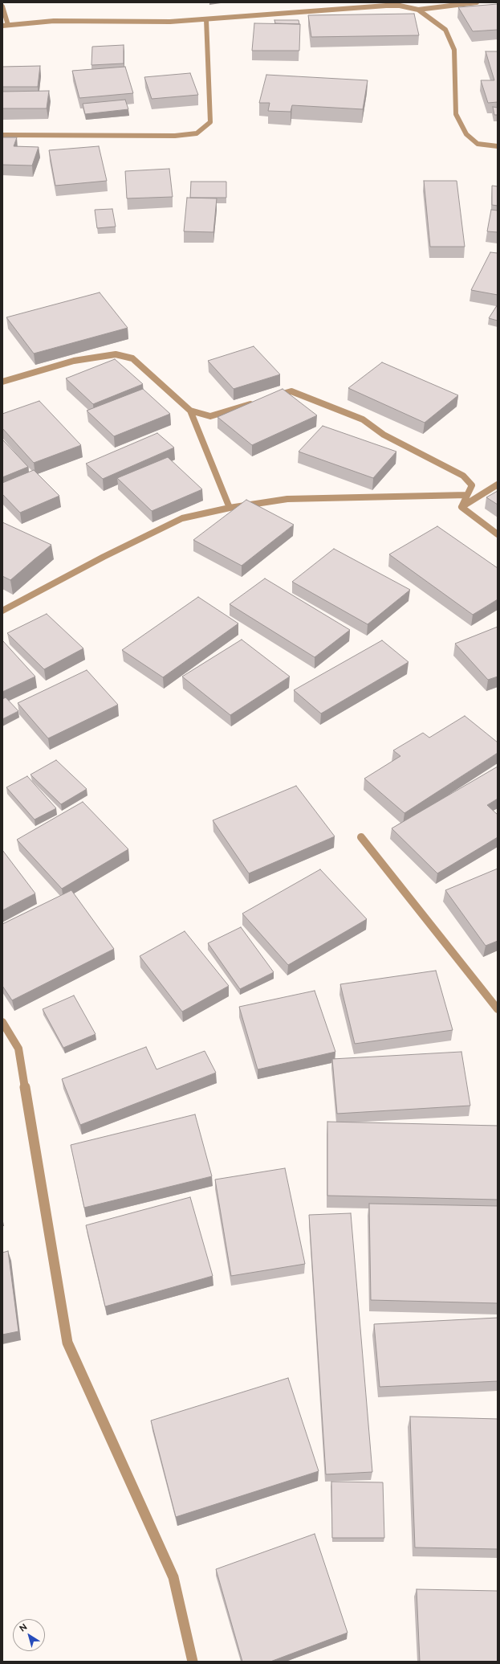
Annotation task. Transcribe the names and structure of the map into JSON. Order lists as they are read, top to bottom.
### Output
{
  "north": "top left"
}
